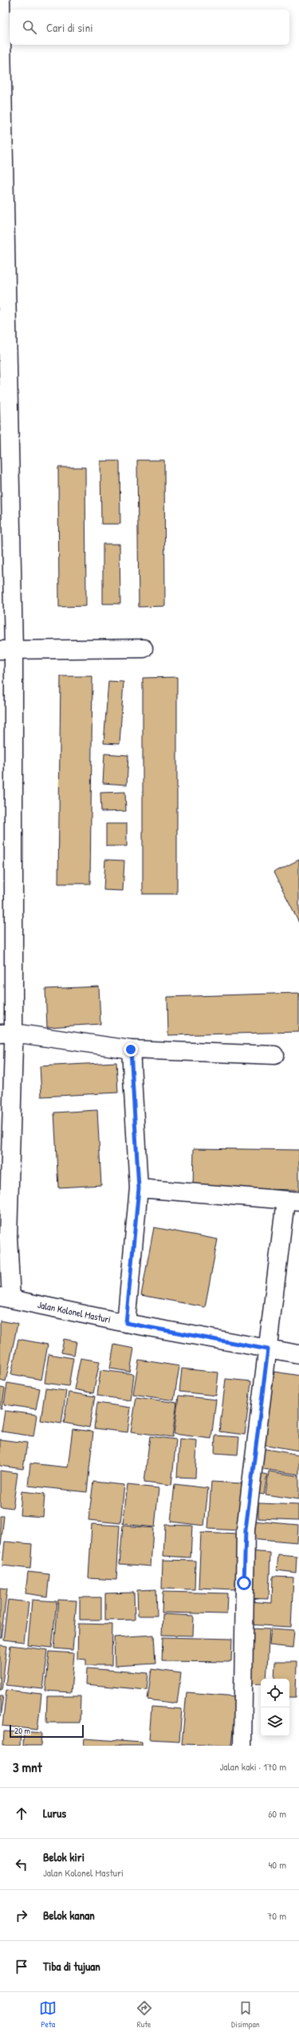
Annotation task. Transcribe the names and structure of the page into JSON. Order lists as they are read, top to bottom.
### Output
{
  "streets": {
    "street": ["Jalan Kolonel Masturi"]
  },
  "scale_bar": "20 m",
  "page": {
    "search": "Cari di sini",
    "scale": "20 m",
    "heading": ["3 mnt", "Jalan kaki · 170 m"],
    "list": [
      ["Lurus", "60 m"],
      ["Belok kiri", "Jalan Kolonel Masturi", "40 m"],
      ["Belok kanan", "70 m"],
      "Tiba di tujuan"
    ],
    "nav": ["Peta", "Rute", "Disimpan"]
  }
}
